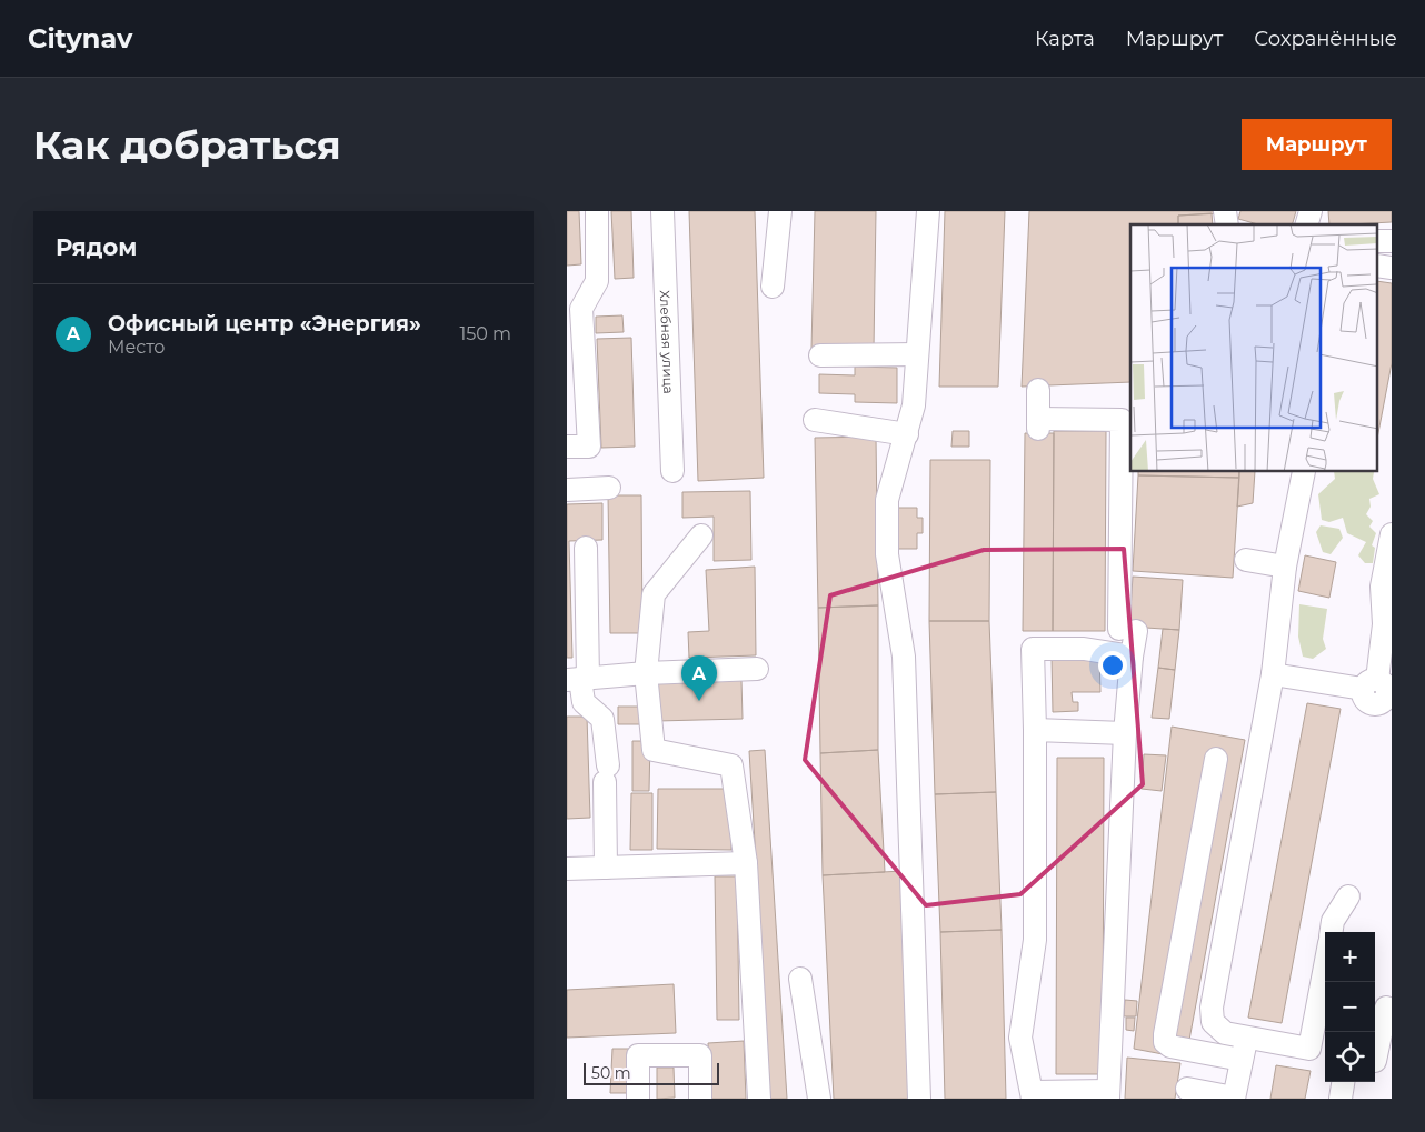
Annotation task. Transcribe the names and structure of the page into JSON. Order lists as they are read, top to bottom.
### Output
{
  "streets": {
    "street": ["Хлебная улица"]
  },
  "scale_bar": "50 m",
  "page": {
    "header": "Citynav",
    "nav": ["Карта", "Маршрут", "Сохранённые"],
    "buttons": "Маршрут",
    "title": "Как добраться",
    "heading": "Рядом",
    "list": [
      {
        "mark": "A",
        "name": "Офисный центр «Энергия»",
        "note": "Место",
        "value": "150 m"
      }
    ],
    "pins": "A",
    "map_buttons": ["+", "−"],
    "scale": "50 m"
  }
}
